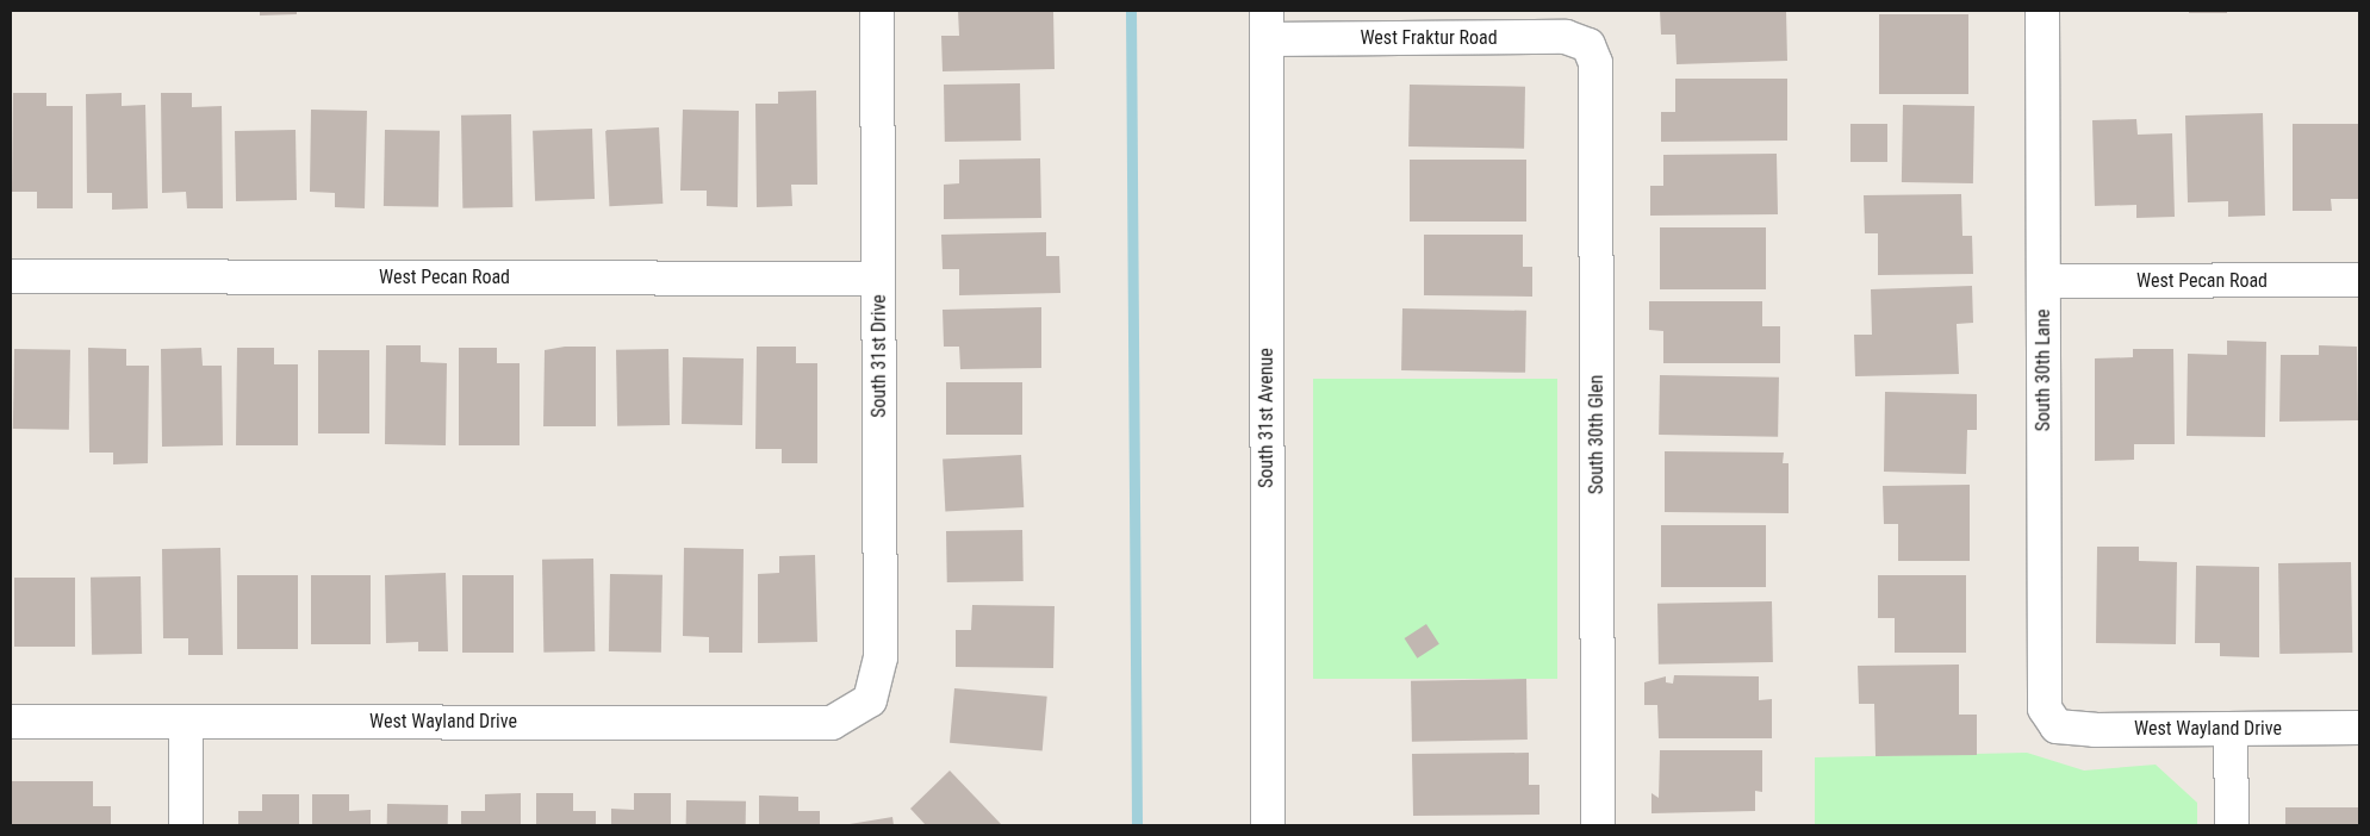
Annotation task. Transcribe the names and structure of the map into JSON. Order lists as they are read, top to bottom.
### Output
{
  "streets": {
    "street": [
      "West Fraktur Road",
      "West Pecan Road",
      "South 31st Drive",
      "South 30th Lane",
      "South 31st Avenue",
      "South 30th Glen",
      "West Wayland Drive"
    ]
  },
  "crossings": [
    ["West Fraktur Road", "South 31st Avenue"],
    ["West Fraktur Road", "South 30th Glen"],
    ["West Pecan Road", "South 31st Drive"],
    ["West Pecan Road", "South 30th Lane"],
    ["South 31st Drive", "West Wayland Drive"],
    ["South 30th Lane", "West Wayland Drive"]
  ]
}
